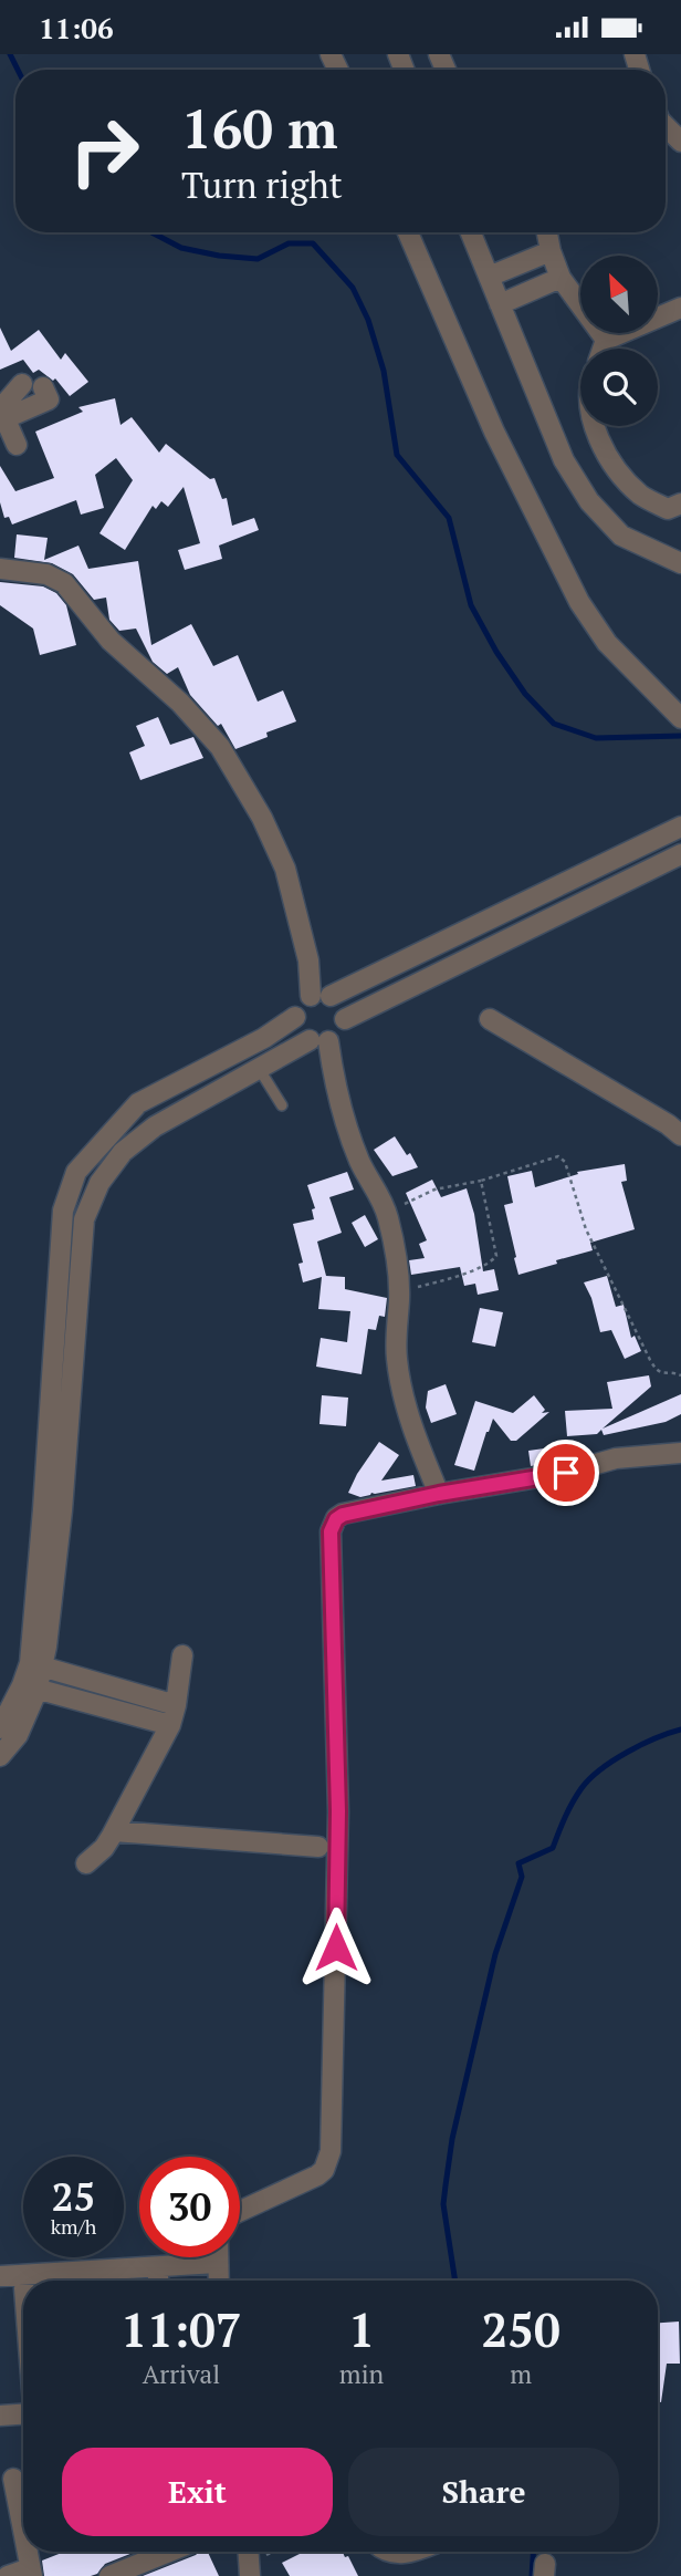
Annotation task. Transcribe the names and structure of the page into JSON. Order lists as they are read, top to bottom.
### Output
{
  "north": "top left",
  "page": {
    "status": "11:06",
    "turn": ["160 m", "Turn right"],
    "speed": "25 km/h",
    "limit": "30",
    "eta": [
      "11:07",
      "Arrival",
      "1",
      "min",
      "250",
      "m"
    ],
    "buttons": ["Exit", "Share"]
  }
}
